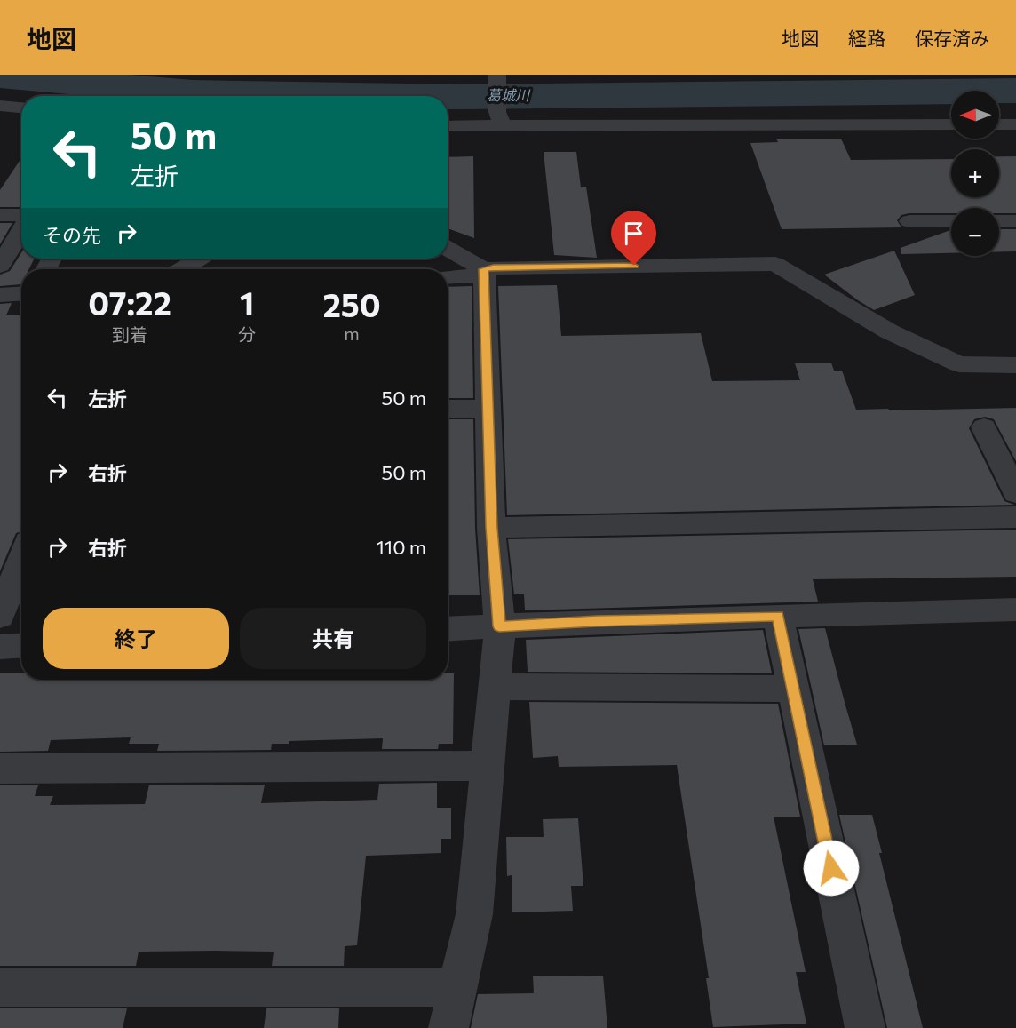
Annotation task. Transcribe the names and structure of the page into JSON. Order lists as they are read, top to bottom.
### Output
{
  "water": ["葛城川"],
  "north": "left",
  "page": {
    "header": "地図",
    "nav": ["地図", "経路", "保存済み"],
    "map_buttons": ["+", "−"],
    "turn": ["50 m", "左折"],
    "then": "その先",
    "eta": [
      "07:22",
      "到着",
      "1",
      "分",
      "250",
      "m"
    ],
    "list": [
      {
        "name": "左折",
        "value": "50 m"
      },
      {
        "name": "右折",
        "value": "50 m"
      },
      {
        "name": "右折",
        "value": "110 m"
      }
    ],
    "buttons": ["終了", "共有"]
  }
}
